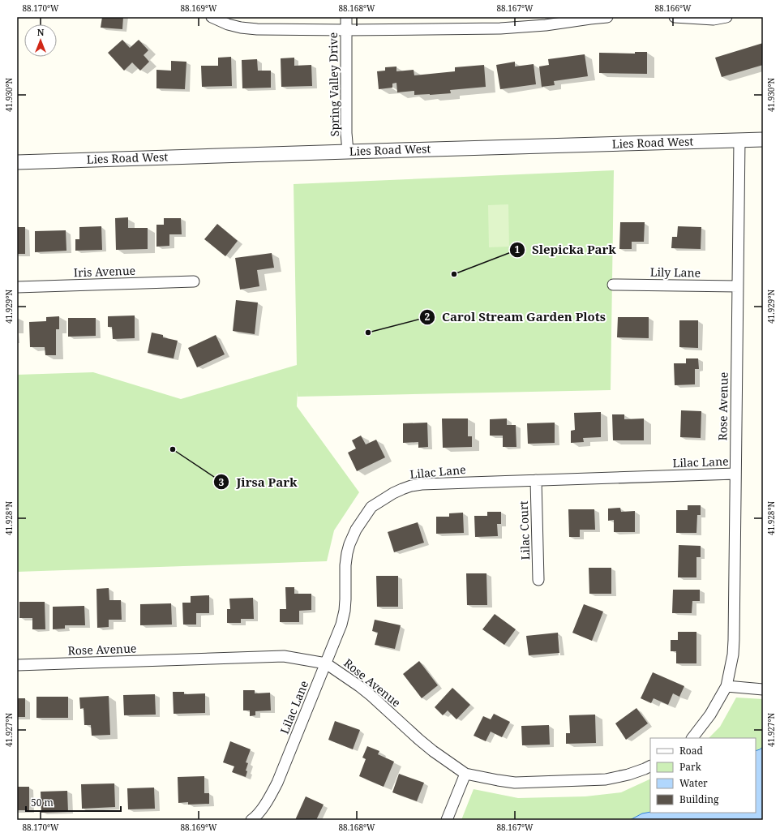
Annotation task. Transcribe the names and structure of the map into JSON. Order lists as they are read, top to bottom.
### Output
{
  "streets": {
    "street": [
      "Spring Valley Drive",
      "Lies Road West",
      "Iris Avenue",
      "Lily Lane",
      "Rose Avenue",
      "Lilac Lane",
      "Lilac Court"
    ]
  },
  "crossings": [
    ["Spring Valley Drive", "Lies Road West"],
    ["Lies Road West", "Rose Avenue"],
    ["Lily Lane", "Rose Avenue"],
    ["Rose Avenue", "Lilac Lane"],
    ["Lilac Lane", "Lilac Court"]
  ],
  "places": ["Slepicka Park", "Carol Stream Garden Plots", "Jirsa Park"],
  "legend": [
    "Road",
    "Park",
    "Water",
    "Building"
  ],
  "scale_bar": "50 m",
  "north": "top",
  "coordinates": [
    "88.170°W",
    "88.169°W",
    "88.168°W",
    "88.167°W",
    "88.166°W",
    "41.930°N",
    "41.929°N",
    "41.928°N",
    "41.927°N"
  ]
}
